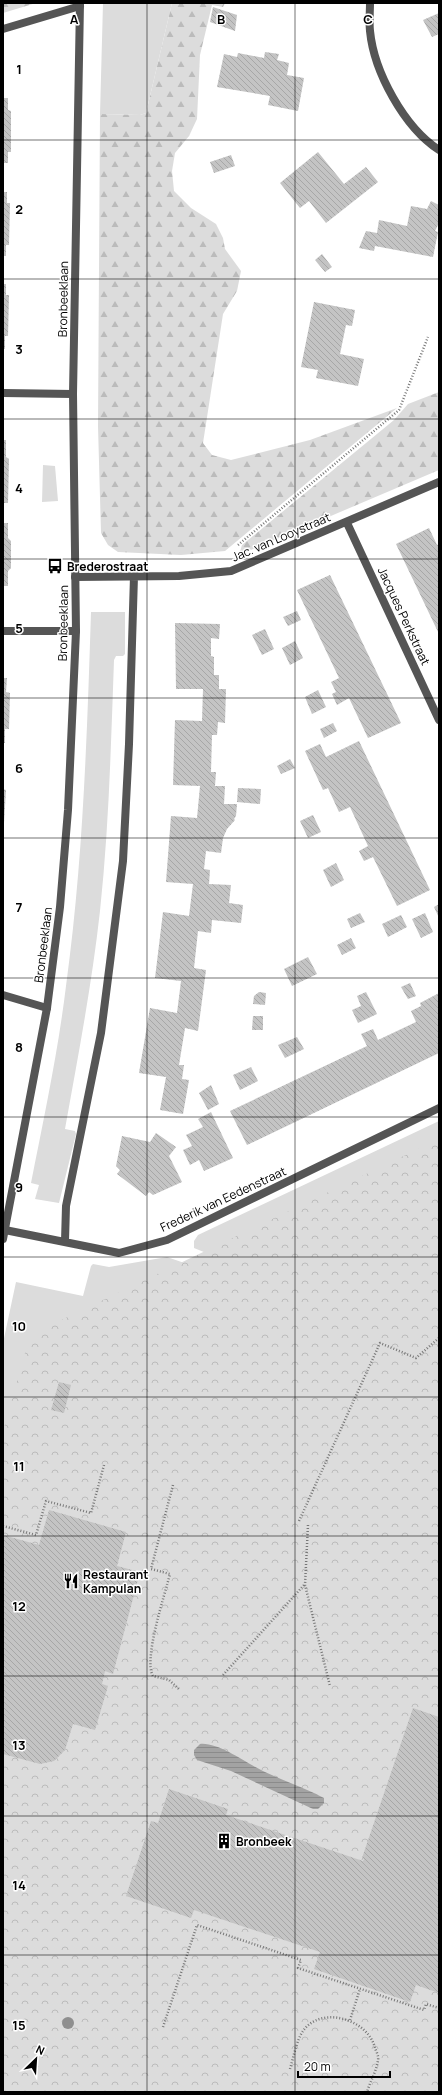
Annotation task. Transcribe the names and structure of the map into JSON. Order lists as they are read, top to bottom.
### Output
{
  "streets": {
    "street": [
      "Bronbeeklaan",
      "Jac. van Looystraat",
      "Jacques Perkstraat",
      "Frederik van Eedenstraat"
    ]
  },
  "crossings": [
    ["Bronbeeklaan", "Jac. van Looystraat"],
    ["Bronbeeklaan", "Frederik van Eedenstraat"],
    ["Jac. van Looystraat", "Jacques Perkstraat"]
  ],
  "places": {
    "bus stop": ["Brederostraat"],
    "restaurant": ["Restaurant Kampulan"],
    "building": ["Bronbeek"]
  },
  "scale_bar": "20 m",
  "north": "top right",
  "grid": {
    "columns": ["A", "B", "C"],
    "rows": [
      "1",
      "2",
      "3",
      "4",
      "5",
      "6",
      "7",
      "8",
      "9",
      "10",
      "11",
      "12",
      "13",
      "14",
      "15"
    ]
  }
}
